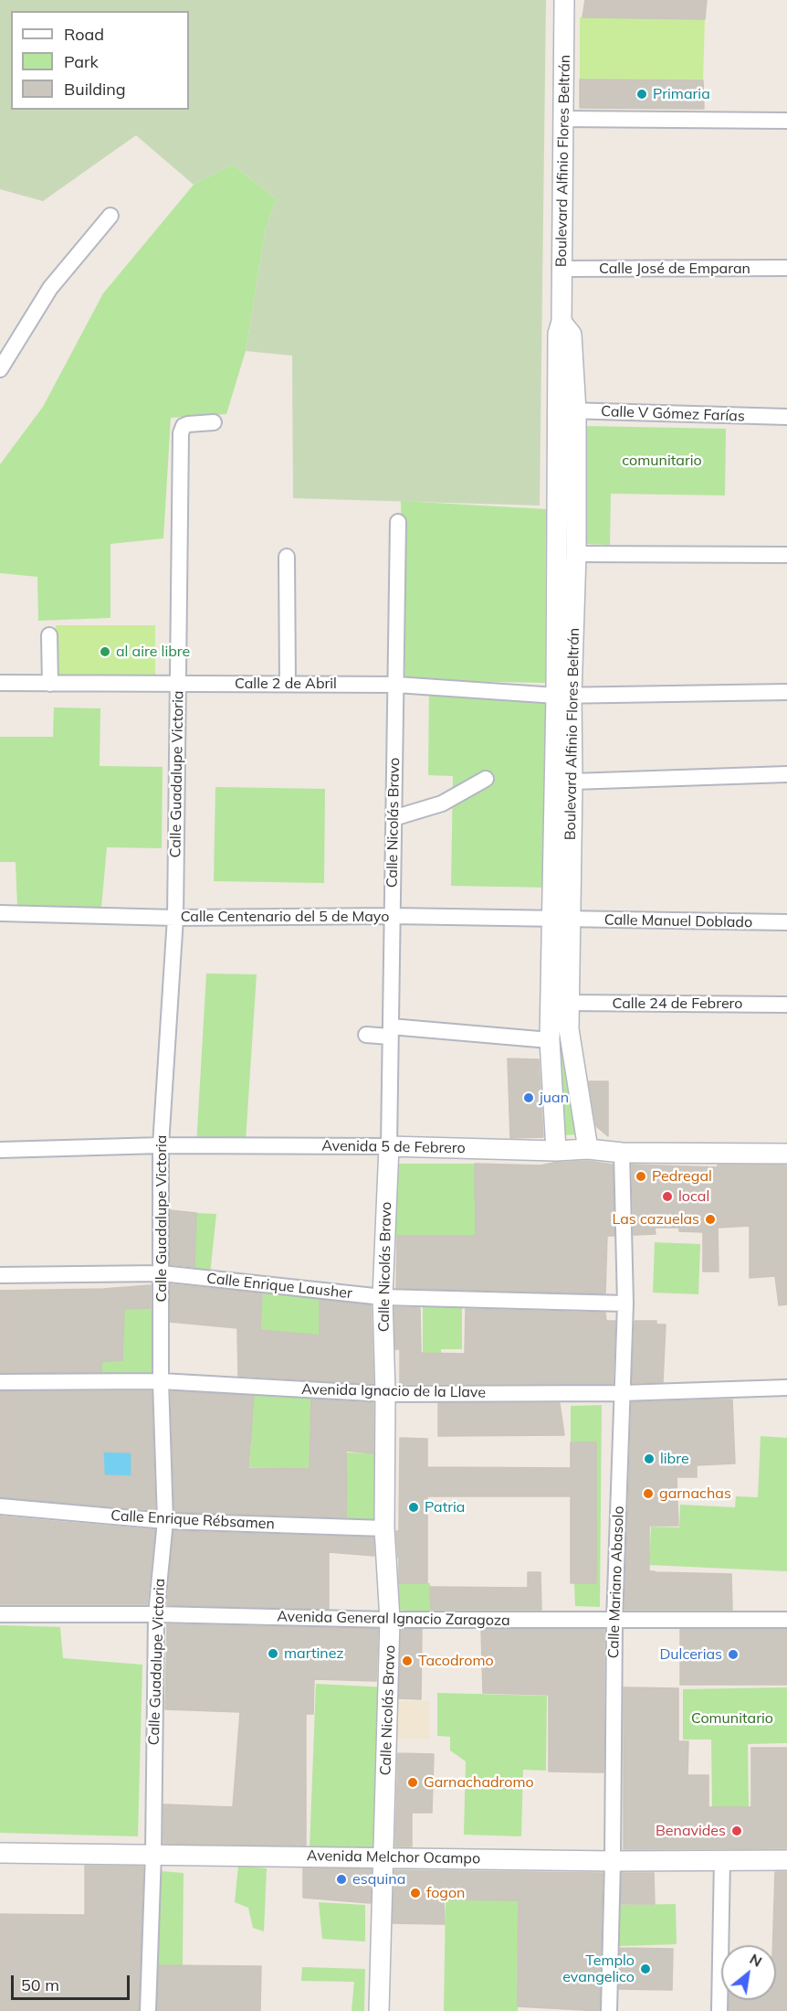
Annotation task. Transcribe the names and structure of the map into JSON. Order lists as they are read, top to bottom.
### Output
{
  "streets": {
    "street": [
      "Boulevard Alfinio Flores Beltrán",
      "Calle José de Emparan",
      "Calle V Gómez Farías",
      "Calle 2 de Abril",
      "Calle Guadalupe Victoria",
      "Calle Nicolás Bravo",
      "Calle Centenario del 5 de Mayo",
      "Calle Manuel Doblado",
      "Calle 24 de Febrero",
      "Avenida 5 de Febrero",
      "Calle Enrique Lausher",
      "Avenida Ignacio de la Llave",
      "Calle Enrique Rébsamen",
      "Calle Mariano Abasolo",
      "Avenida General Ignacio Zaragoza",
      "Avenida Melchor Ocampo"
    ]
  },
  "crossings": [
    ["Boulevard Alfinio Flores Beltrán", "Calle José de Emparan"],
    ["Boulevard Alfinio Flores Beltrán", "Calle V Gómez Farías"],
    ["Boulevard Alfinio Flores Beltrán", "Calle 2 de Abril"],
    ["Boulevard Alfinio Flores Beltrán", "Calle Centenario del 5 de Mayo"],
    ["Boulevard Alfinio Flores Beltrán", "Calle Manuel Doblado"],
    ["Boulevard Alfinio Flores Beltrán", "Calle 24 de Febrero"],
    ["Boulevard Alfinio Flores Beltrán", "Avenida 5 de Febrero"],
    ["Calle 2 de Abril", "Calle Guadalupe Victoria"],
    ["Calle 2 de Abril", "Calle Nicolás Bravo"],
    ["Calle Guadalupe Victoria", "Calle Centenario del 5 de Mayo"],
    ["Calle Guadalupe Victoria", "Avenida 5 de Febrero"],
    ["Calle Guadalupe Victoria", "Calle Enrique Lausher"],
    ["Calle Guadalupe Victoria", "Avenida Ignacio de la Llave"],
    ["Calle Guadalupe Victoria", "Calle Enrique Rébsamen"],
    ["Calle Guadalupe Victoria", "Avenida General Ignacio Zaragoza"],
    ["Calle Guadalupe Victoria", "Avenida Melchor Ocampo"],
    ["Calle Nicolás Bravo", "Calle Centenario del 5 de Mayo"],
    ["Calle Nicolás Bravo", "Avenida 5 de Febrero"],
    ["Calle Nicolás Bravo", "Calle Enrique Lausher"],
    ["Calle Nicolás Bravo", "Avenida Ignacio de la Llave"],
    ["Calle Nicolás Bravo", "Calle Enrique Rébsamen"],
    ["Calle Nicolás Bravo", "Avenida General Ignacio Zaragoza"],
    ["Calle Nicolás Bravo", "Avenida Melchor Ocampo"],
    ["Calle Centenario del 5 de Mayo", "Calle Manuel Doblado"],
    ["Avenida 5 de Febrero", "Calle Mariano Abasolo"],
    ["Calle Enrique Lausher", "Calle Mariano Abasolo"],
    ["Avenida Ignacio de la Llave", "Calle Mariano Abasolo"],
    ["Calle Mariano Abasolo", "Avenida General Ignacio Zaragoza"],
    ["Calle Mariano Abasolo", "Avenida Melchor Ocampo"]
  ],
  "parks": ["comunitario", "Comunitario"],
  "places": [
    "Primaria",
    "al aire libre",
    "juan",
    "Pedregal",
    "local",
    "Las cazuelas",
    "libre",
    "garnachas",
    "Patria",
    "martinez",
    "Dulcerias",
    "Tacodromo",
    "Garnachadromo",
    "Benavides",
    "esquina",
    "fogon",
    "Templo evangelico"
  ],
  "legend": ["Road", "Park", "Building"],
  "scale_bar": "50 m",
  "north": "top right"
}
